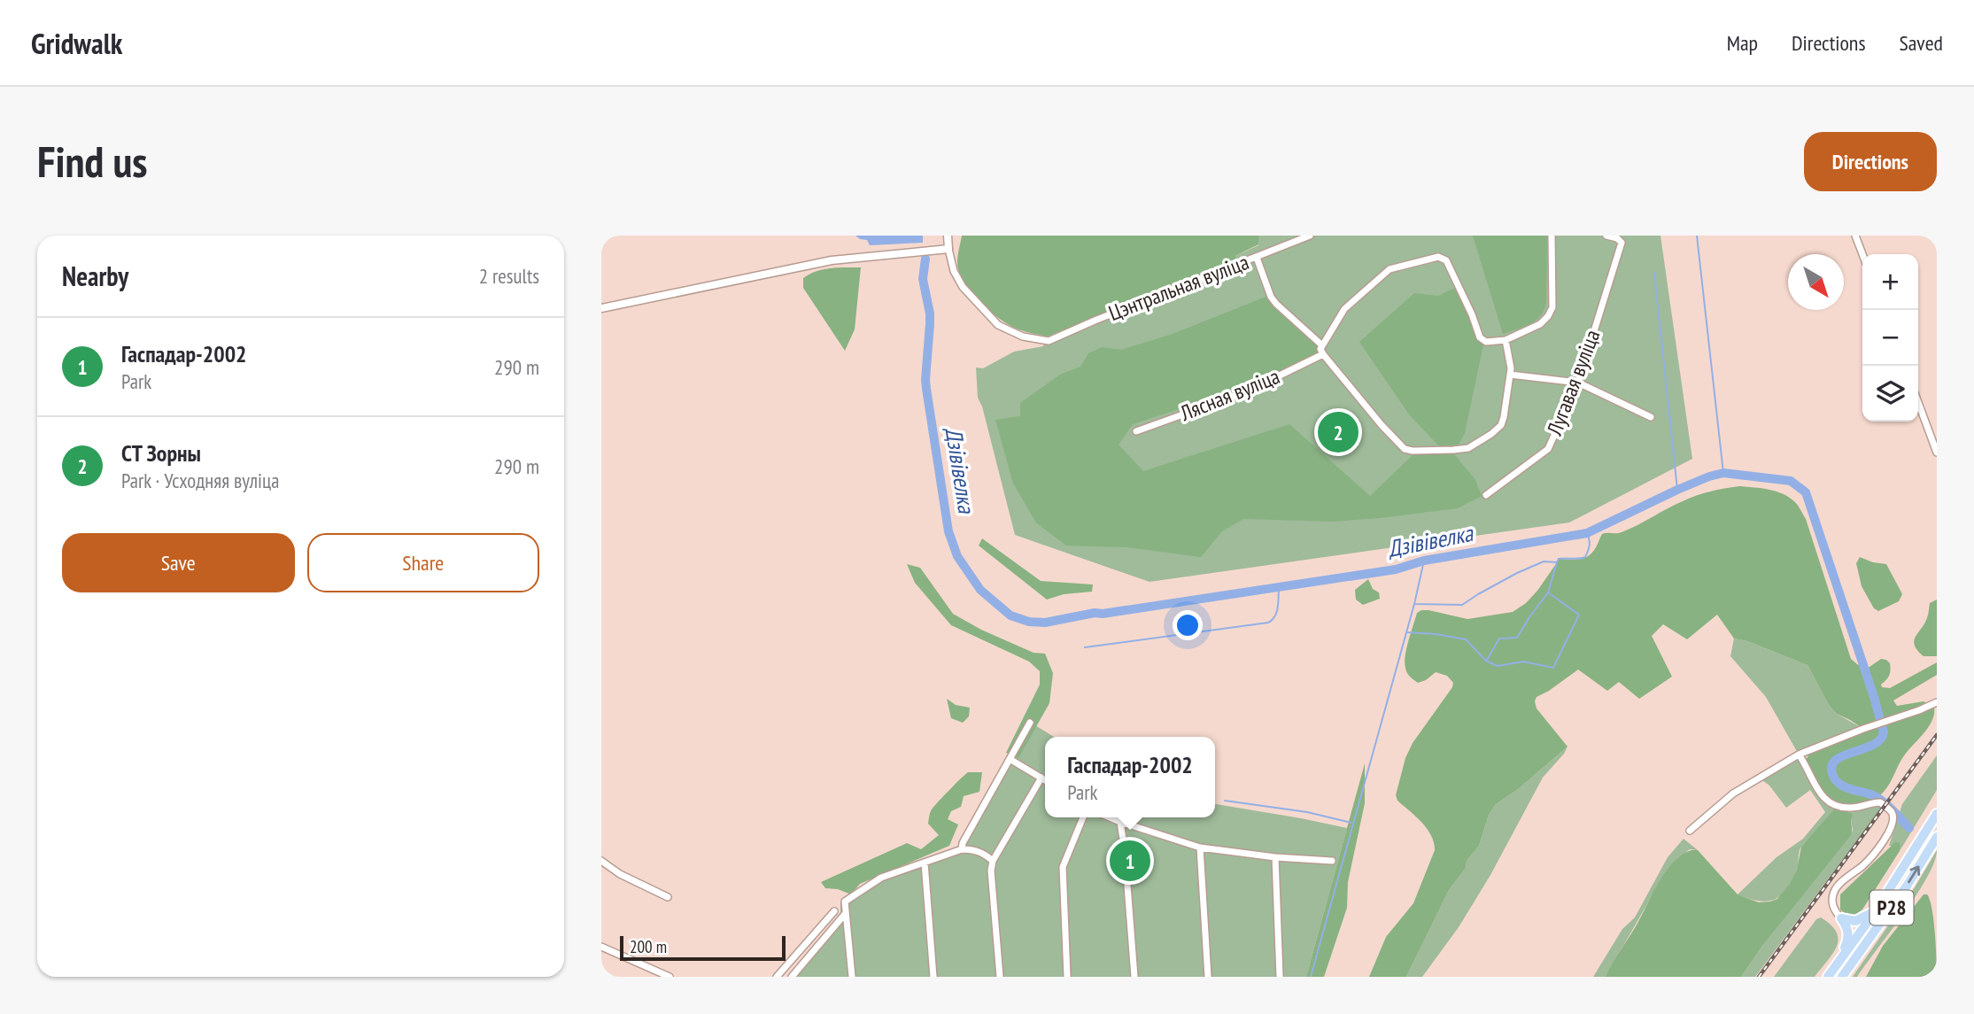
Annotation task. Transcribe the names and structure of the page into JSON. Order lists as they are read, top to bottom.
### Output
{
  "streets": {
    "highway": ["Р28"],
    "street": ["Цэнтральная вуліца", "Лугавая вуліца", "Лясная вуліца"]
  },
  "water": ["Дзівівелка"],
  "scale_bar": "200 m",
  "north": "bottom right",
  "page": {
    "header": "Gridwalk",
    "nav": ["Map", "Directions", "Saved"],
    "buttons": [
      "Directions",
      ["Save", "Share"]
    ],
    "title": "Find us",
    "heading": ["Nearby", "2 results"],
    "map_buttons": ["+", "−"],
    "list": [
      {
        "mark": "1",
        "name": "Гаспадар-2002",
        "note": "Park",
        "value": "290 m"
      },
      {
        "mark": "2",
        "name": "СТ Зорны",
        "note": "Park · Усходняя вуліца",
        "value": "290 m"
      }
    ],
    "pins": ["2", "1"],
    "popup": ["Гаспадар-2002", "Park"],
    "scale": "200 m"
  }
}
